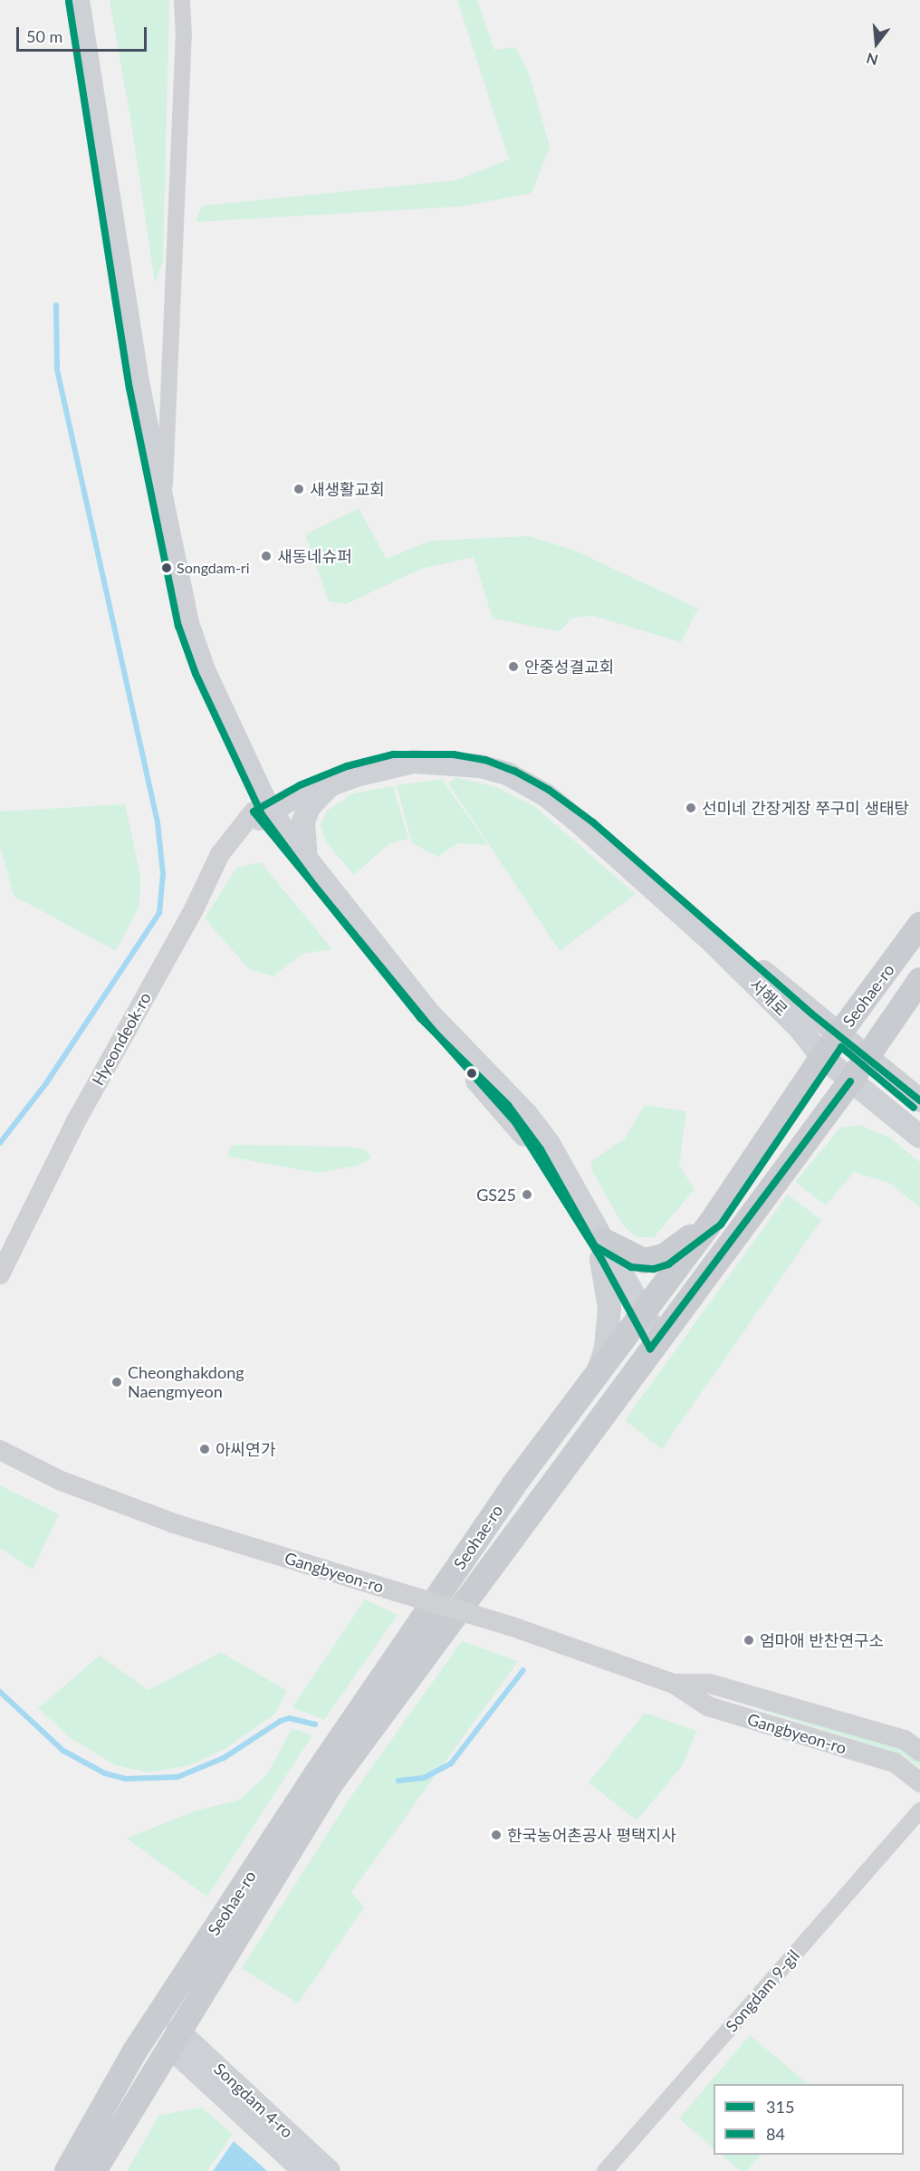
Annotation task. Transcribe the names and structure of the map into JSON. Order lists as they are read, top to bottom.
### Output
{
  "streets": {
    "main road": ["Seohae-ro", "서해로", "Songdam 4-ro"],
    "street": ["Hyeondeok-ro", "Gangbyeon-ro", "Songdam 9-gil"]
  },
  "crossings": [
    ["Seohae-ro", "서해로"],
    ["Seohae-ro", "Songdam 4-ro"],
    ["서해로", "Hyeondeok-ro"]
  ],
  "places": [
    "새생활교회",
    "새동네슈퍼",
    "Songdam-ri",
    "안중성결교회",
    "선미네 간장게장 쭈구미 생태탕",
    "GS25",
    "Cheonghakdong Naengmyeon",
    "아씨연가",
    "엄마애 반찬연구소",
    "한국농어촌공사 평택지사"
  ],
  "lines": ["transit line 84", "transit line 315"],
  "legend": ["315", "84"],
  "scale_bar": "50 m",
  "north": "bottom"
}
